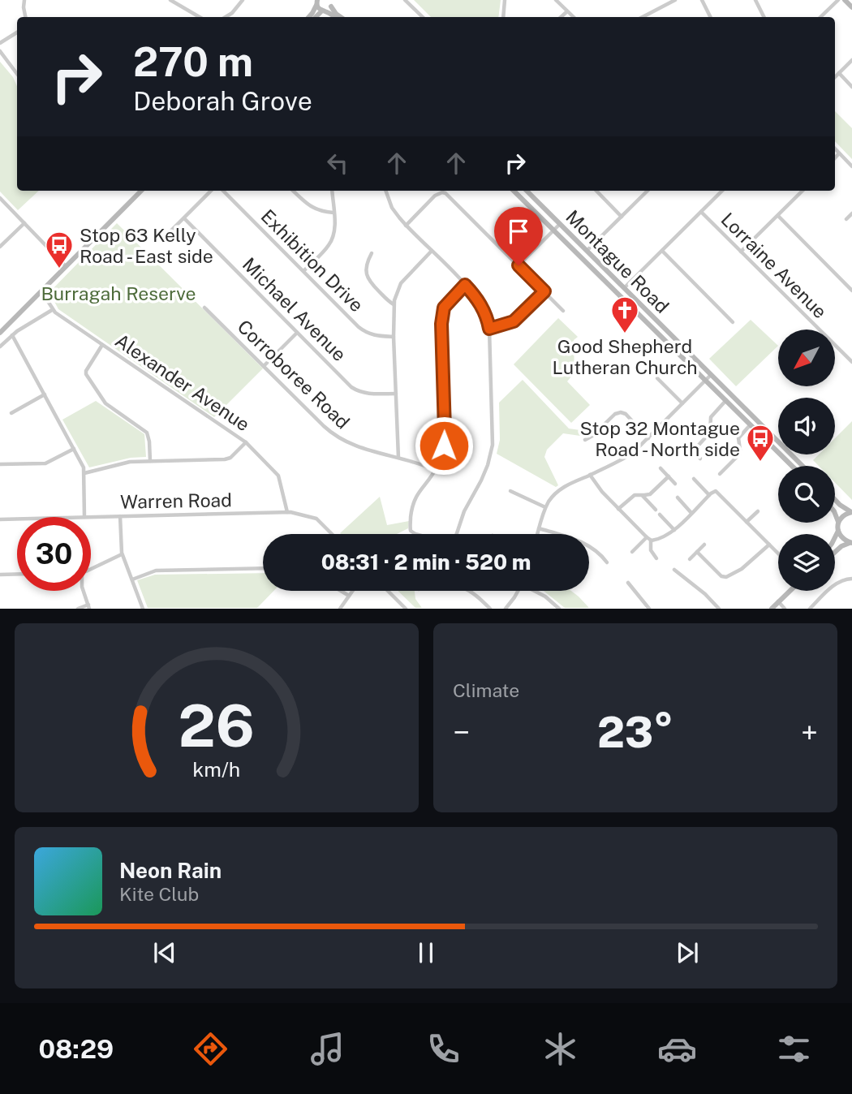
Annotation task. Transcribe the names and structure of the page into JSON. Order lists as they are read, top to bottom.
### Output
{
  "streets": {
    "main road": ["Montague Road"],
    "street": [
      "Exhibition Drive",
      "Lorraine Avenue",
      "Michael Avenue",
      "Corroboree Road",
      "Alexander Avenue",
      "Warren Road"
    ]
  },
  "crossings": [
    ["Alexander Avenue", "Warren Road"]
  ],
  "parks": ["Burragah Reserve"],
  "places": {
    "bus stop": ["Stop 63 Kelly Road - East side", "Stop 32 Montague Road - North side"],
    "church": ["Good Shepherd Lutheran Church"]
  },
  "north": "bottom left",
  "page": {
    "turn": ["270 m", "Deborah Grove"],
    "limit": "30",
    "trip": "08:31 · 2 min · 520 m",
    "tile": "Climate",
    "heat": ["−", "23°", "+"],
    "song": ["Neon Rain", "Kite Club"],
    "tabs": "08:29",
    "gauge": ["26", "km/h"]
  }
}
